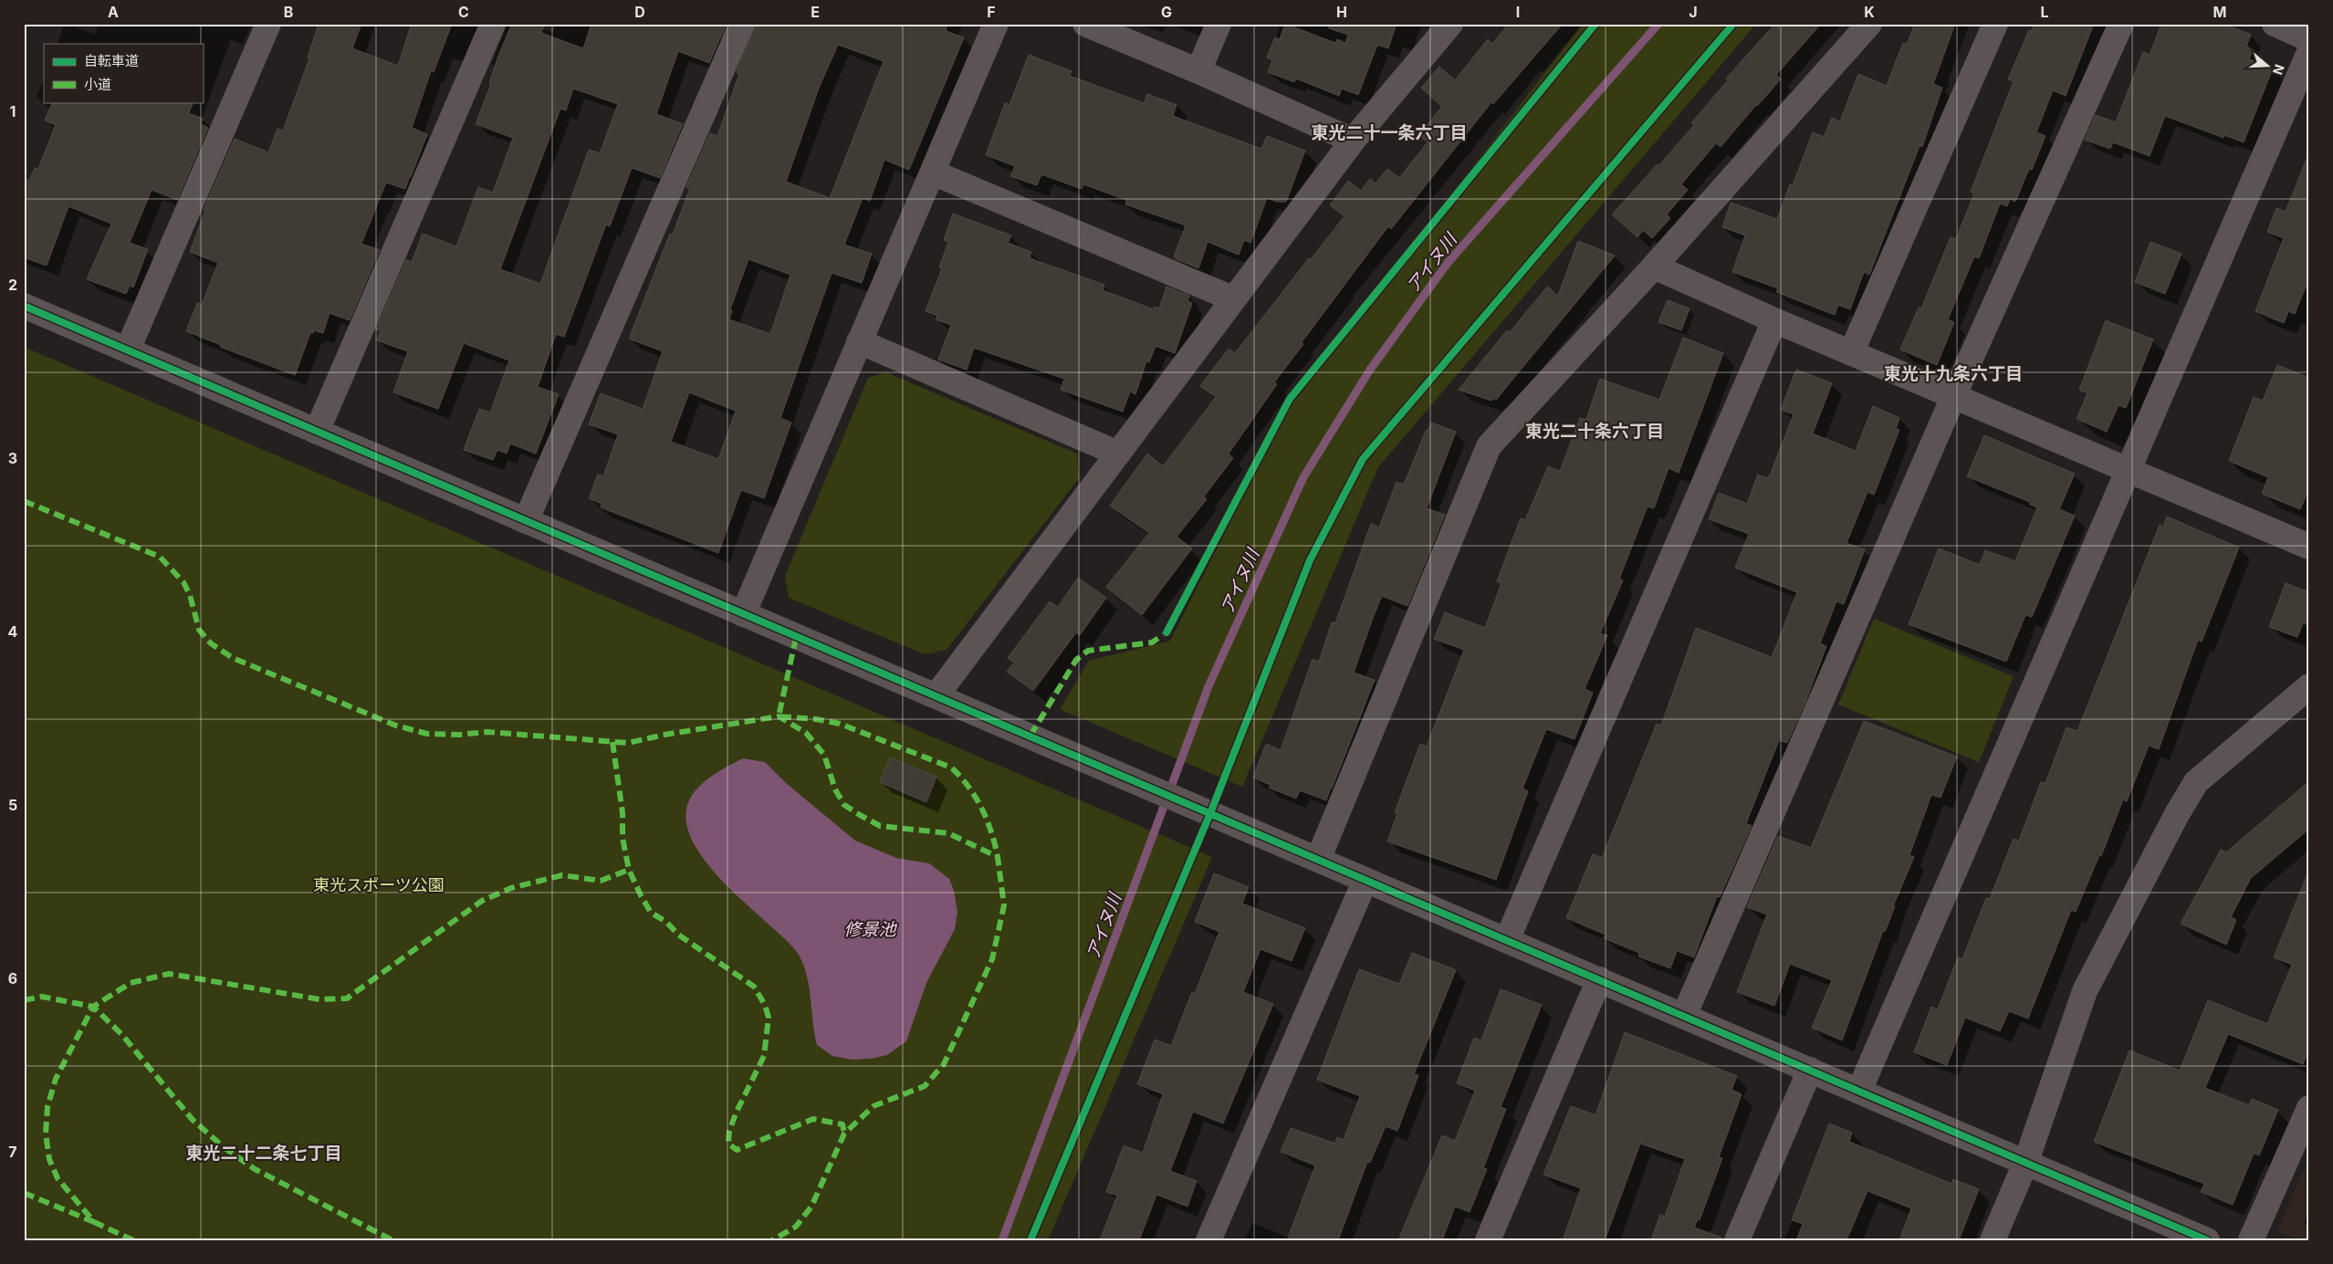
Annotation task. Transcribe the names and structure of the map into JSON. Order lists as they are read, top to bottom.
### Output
{
  "districts": [
    "東光二十一条六丁目",
    "東光十九条六丁目",
    "東光二十条六丁目",
    "東光二十二条七丁目"
  ],
  "water": ["アイヌ川", "修景池"],
  "parks": ["東光スポーツ公園"],
  "legend": ["自転車道", "小道"],
  "north": "right",
  "grid": {
    "columns": [
      "A",
      "B",
      "C",
      "D",
      "E",
      "F",
      "G",
      "H",
      "I",
      "J",
      "K",
      "L",
      "M"
    ],
    "rows": [
      "1",
      "2",
      "3",
      "4",
      "5",
      "6",
      "7"
    ]
  }
}
